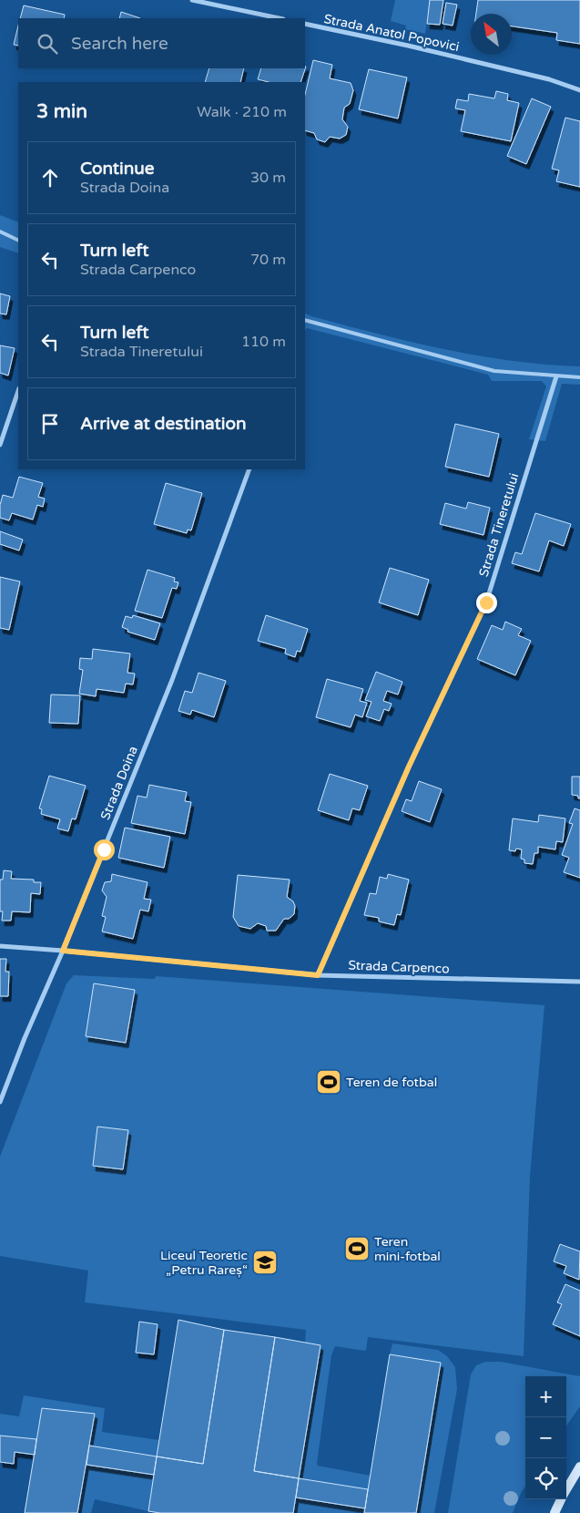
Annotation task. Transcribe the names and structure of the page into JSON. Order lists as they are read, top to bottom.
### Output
{
  "streets": {
    "street": [
      "Strada Anatol Popovici",
      "Strada Tineretului",
      "Strada Doina",
      "Strada Carpenco"
    ]
  },
  "crossings": [
    ["Strada Tineretului", "Strada Carpenco"],
    ["Strada Doina", "Strada Carpenco"]
  ],
  "places": {
    "sports": ["Teren de fotbal", "Teren mini-fotbal"],
    "school or university": ["Liceul Teoretic „Petru Rareș“"]
  },
  "north": "top left",
  "page": {
    "search": "Search here",
    "heading": ["3 min", "Walk · 210 m"],
    "list": [
      ["Continue", "Strada Doina", "30 m"],
      ["Turn left", "Strada Carpenco", "70 m"],
      ["Turn left", "Strada Tineretului", "110 m"],
      "Arrive at destination"
    ],
    "map_buttons": ["+", "−"]
  }
}
